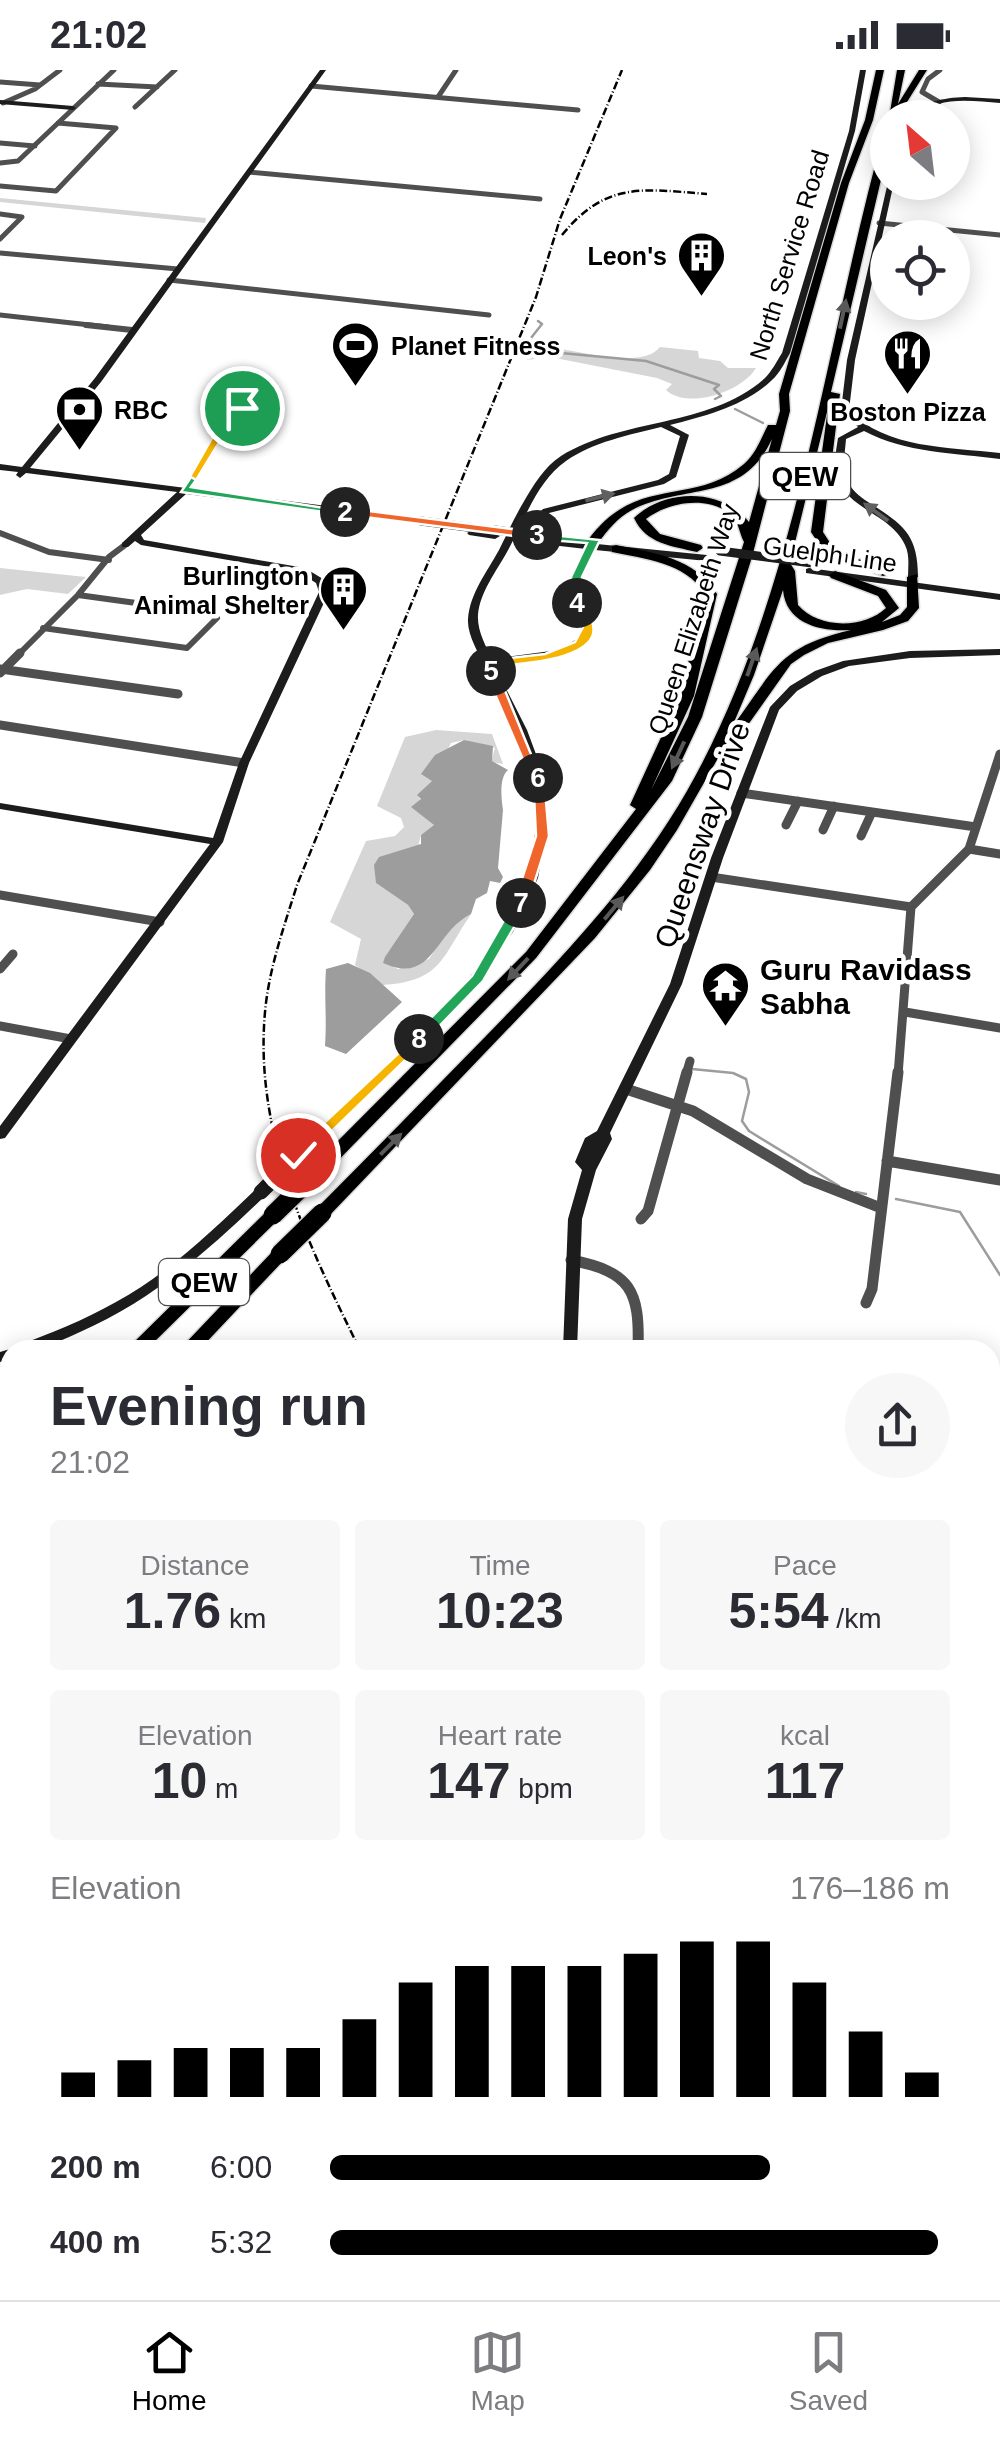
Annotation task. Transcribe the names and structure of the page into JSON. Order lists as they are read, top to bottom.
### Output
{
  "streets": {
    "highway": ["QEW", "Queen Elizabeth Way"],
    "street": ["North Service Road", "Guelph Line", "Queensway Drive"]
  },
  "places": {
    "building": ["Leon's", "Burlington Animal Shelter"],
    "sports": ["Planet Fitness"],
    "restaurant": ["Boston Pizza"],
    "bank": ["RBC"],
    "temple": ["Guru Ravidass Sabha"]
  },
  "north": "top left",
  "page": {
    "status": "21:02",
    "pins": [
      "2",
      "3",
      "4",
      "5",
      "6",
      "7",
      "8"
    ],
    "heading": ["Evening run", "21:02"],
    "stats": [
      ["Distance", "1.76 km"],
      ["Time", "10:23"],
      ["Pace", "5:54 /km"],
      ["Elevation", "10 m"],
      ["Heart rate", "147 bpm"],
      ["kcal", "117"]
    ],
    "chart": ["Elevation", "176–186 m"],
    "list": [
      {
        "name": "200 m",
        "note": "6:00"
      },
      {
        "name": "400 m",
        "note": "5:32"
      }
    ],
    "tabs": ["Home", "Map", "Saved"]
  }
}
